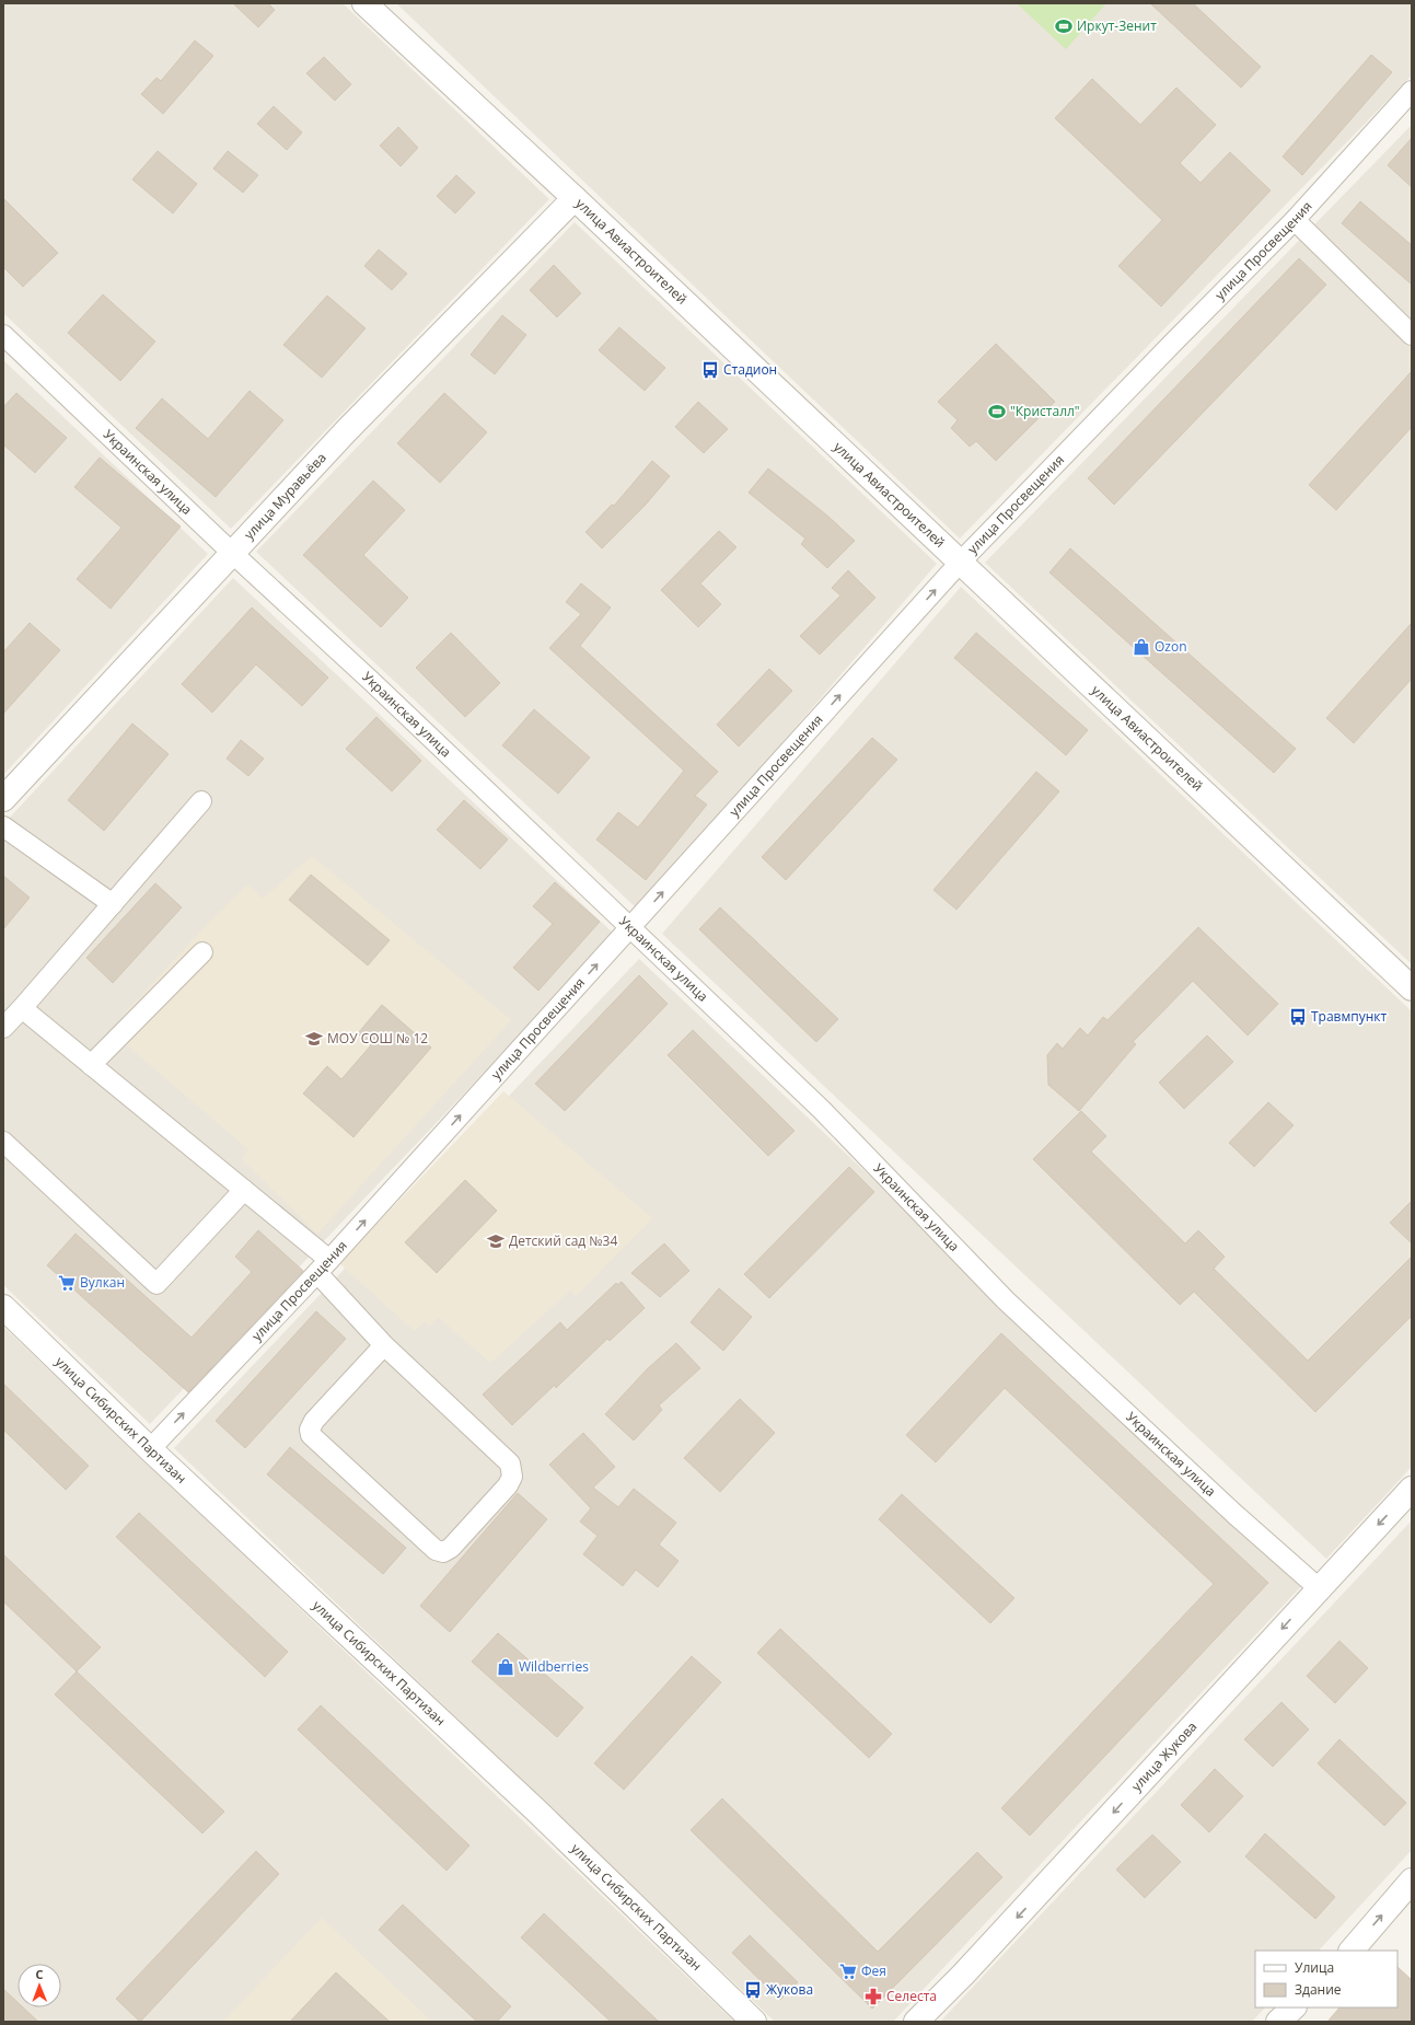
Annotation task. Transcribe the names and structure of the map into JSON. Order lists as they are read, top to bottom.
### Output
{
  "streets": {
    "street": [
      "улица Просвещения",
      "улица Авиастроителей",
      "Украинская улица",
      "улица Муравьёва",
      "улица Сибирских Партизан",
      "улица Жукова"
    ]
  },
  "crossings": [
    ["улица Просвещения", "улица Авиастроителей"],
    ["улица Просвещения", "Украинская улица"],
    ["улица Просвещения", "улица Сибирских Партизан"],
    ["улица Авиастроителей", "улица Муравьёва"],
    ["Украинская улица", "улица Муравьёва"],
    ["Украинская улица", "улица Жукова"]
  ],
  "one_way": ["улица Просвещения", "улица Жукова"],
  "places": {
    "sports": ["Иркут-Зенит", "\"Кристалл\""],
    "bus stop": ["Стадион", "Травмпункт", "Жукова"],
    "shop": ["Ozon", "Wildberries"],
    "school or university": ["МОУ СОШ № 12", "Детский сад №34"],
    "supermarket": ["Вулкан", "Фея"],
    "pharmacy": ["Селеста"]
  },
  "legend": ["Улица", "Здание"],
  "north": "top"
}
